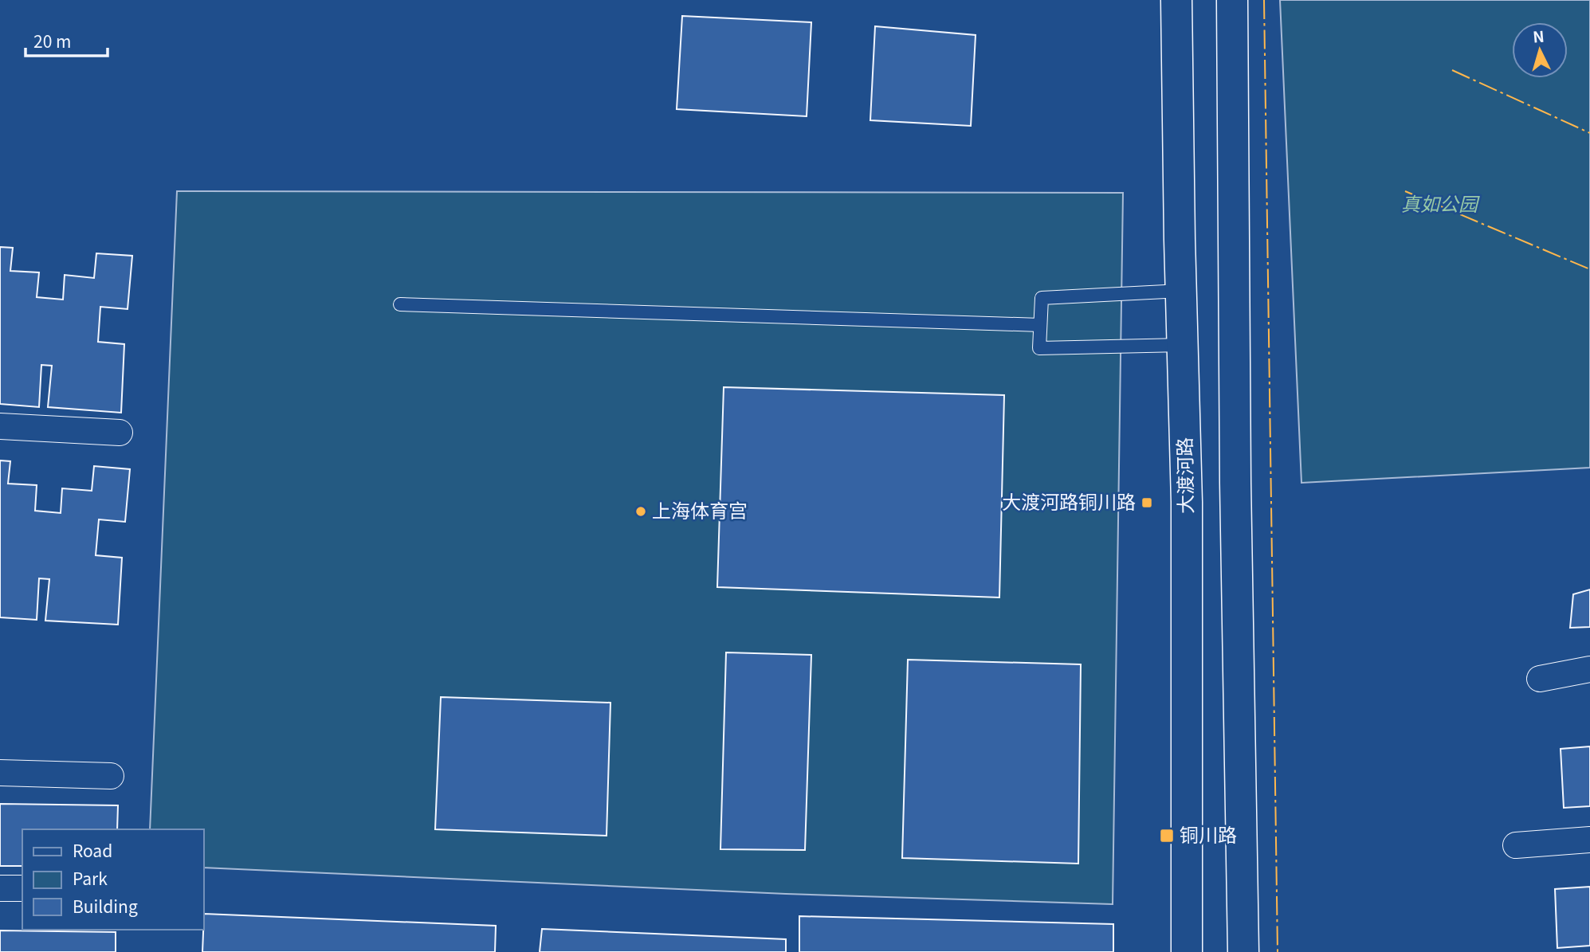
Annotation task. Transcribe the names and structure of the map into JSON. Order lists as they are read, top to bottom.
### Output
{
  "streets": {
    "main road": ["大渡河路"]
  },
  "parks": ["真如公园"],
  "places": {
    "transit": ["大渡河路铜川路", "铜川路"],
    "other": ["上海体育宫"]
  },
  "legend": ["Road", "Park", "Building"],
  "scale_bar": "20 m",
  "north": "top"
}
